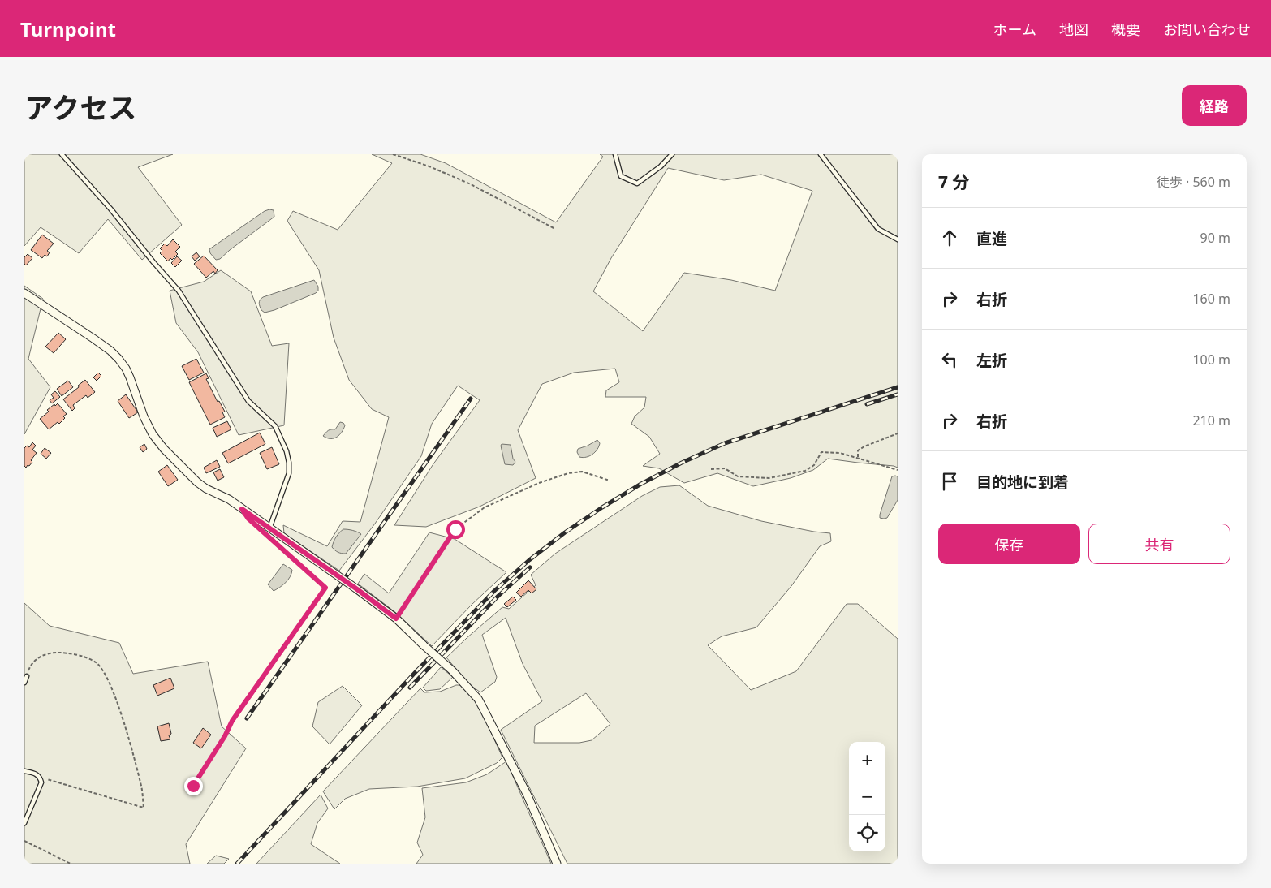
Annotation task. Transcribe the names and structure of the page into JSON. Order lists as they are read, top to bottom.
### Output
{
  "page": {
    "header": "Turnpoint",
    "nav": [
      "ホーム",
      "地図",
      "概要",
      "お問い合わせ"
    ],
    "title": "アクセス",
    "buttons": [
      "経路",
      ["保存", "共有"]
    ],
    "heading": ["7 分", "徒歩 · 560 m"],
    "list": [
      ["直進", "90 m"],
      ["右折", "160 m"],
      ["左折", "100 m"],
      ["右折", "210 m"],
      "目的地に到着"
    ],
    "map_buttons": ["+", "−"]
  }
}
